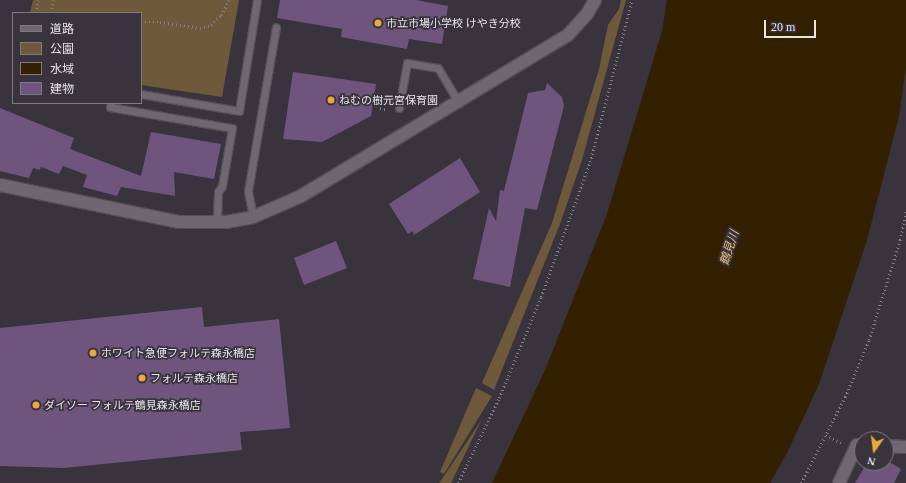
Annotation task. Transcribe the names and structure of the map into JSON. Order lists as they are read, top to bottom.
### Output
{
  "water": ["鶴見川"],
  "places": [
    "市立市場小学校 けやき分校",
    "ねむの樹元宮保育園",
    "ホワイト急便フォルテ森永橋店",
    "フォルテ森永橋店",
    "ダイソー フォルテ鶴見森永橋店"
  ],
  "legend": [
    "道路",
    "公園",
    "水域",
    "建物"
  ],
  "scale_bar": "20 m",
  "north": "bottom"
}
